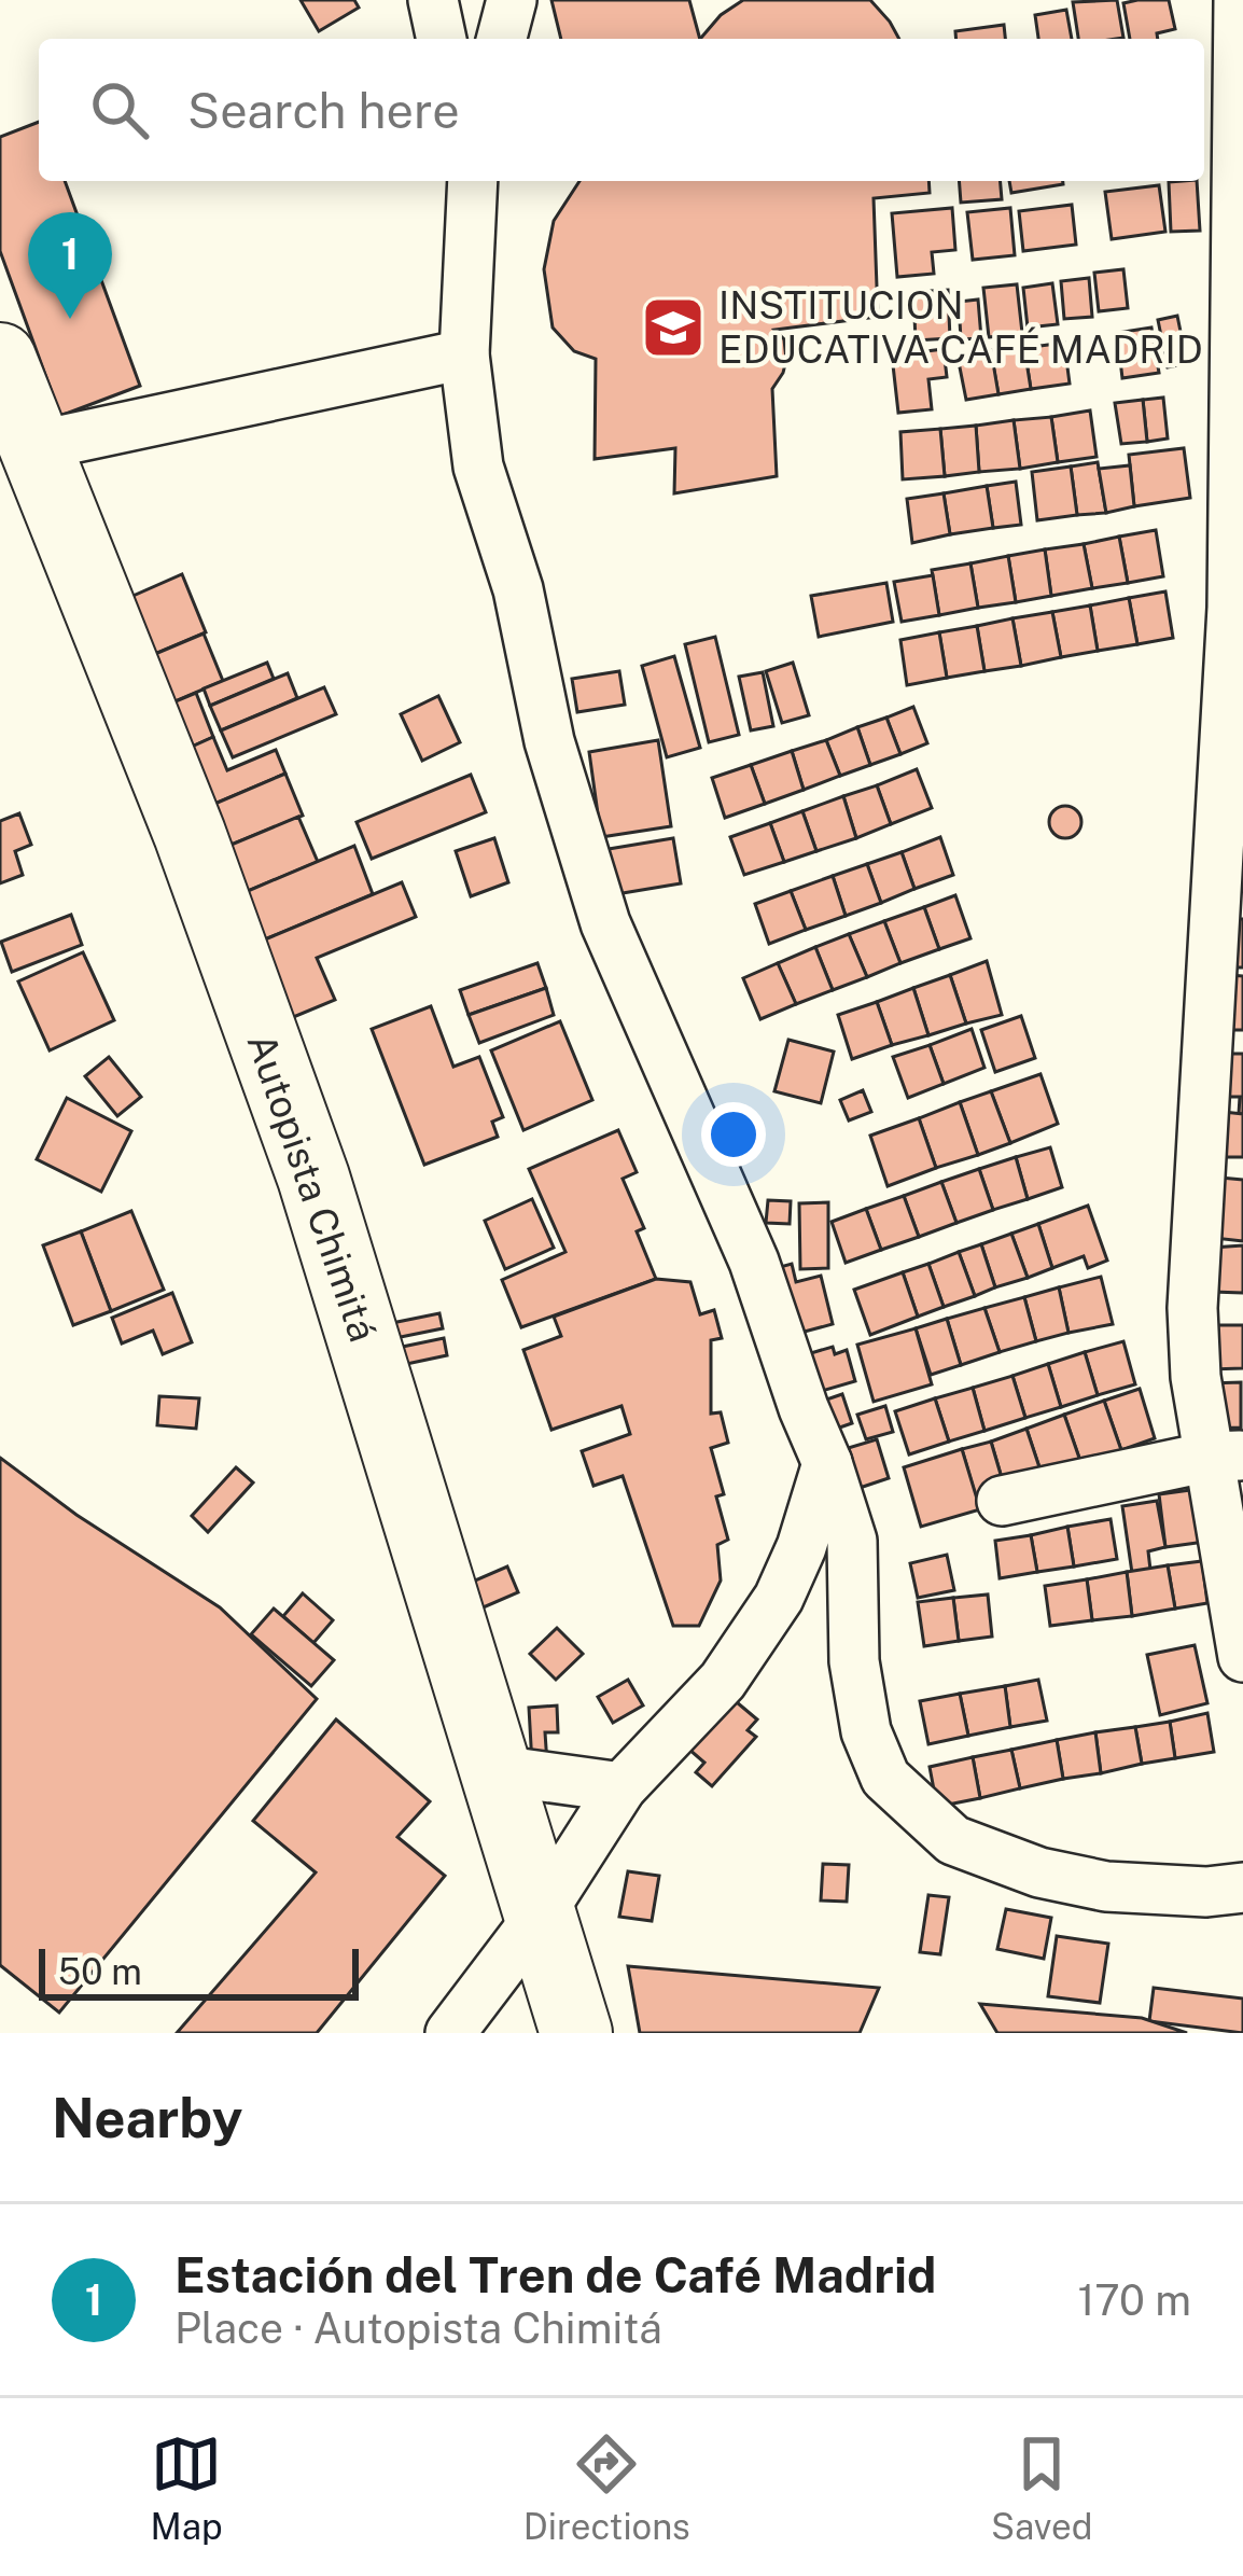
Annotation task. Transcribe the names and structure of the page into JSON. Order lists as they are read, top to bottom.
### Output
{
  "streets": {
    "highway": ["Autopista Chimitá"]
  },
  "places": {
    "school or university": ["INSTITUCION EDUCATIVA CAFÉ MADRID"]
  },
  "scale_bar": "50 m",
  "page": {
    "search": "Search here",
    "pins": "1",
    "scale": "50 m",
    "heading": "Nearby",
    "list": [
      {
        "mark": "1",
        "name": "Estación del Tren de Café Madrid",
        "note": "Place · Autopista Chimitá",
        "value": "170 m"
      }
    ],
    "nav": ["Map", "Directions", "Saved"]
  }
}
